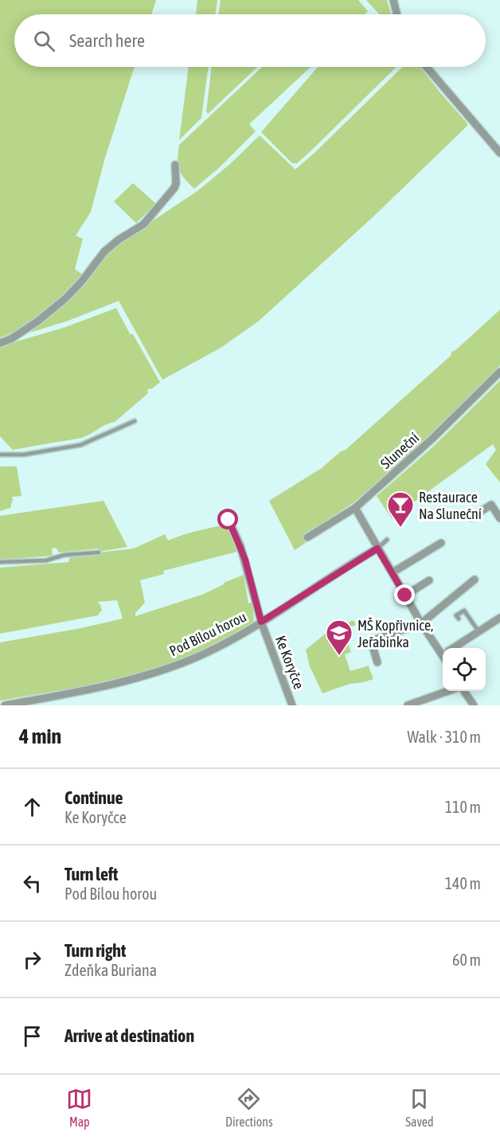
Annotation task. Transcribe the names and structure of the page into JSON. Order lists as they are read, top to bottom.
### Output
{
  "streets": {
    "street": ["Sluneční", "Pod Bílou horou", "Ke Koryčce"]
  },
  "crossings": [
    ["Pod Bílou horou", "Ke Koryčce"]
  ],
  "places": {
    "bar": ["Restaurace Na Sluneční"],
    "school or university": ["MŠ Kopřivnice, Jeřabinka"]
  },
  "page": {
    "search": "Search here",
    "heading": ["4 min", "Walk · 310 m"],
    "list": [
      ["Continue", "Ke Koryčce", "110 m"],
      ["Turn left", "Pod Bílou horou", "140 m"],
      ["Turn right", "Zdeňka Buriana", "60 m"],
      "Arrive at destination"
    ],
    "nav": ["Map", "Directions", "Saved"]
  }
}
